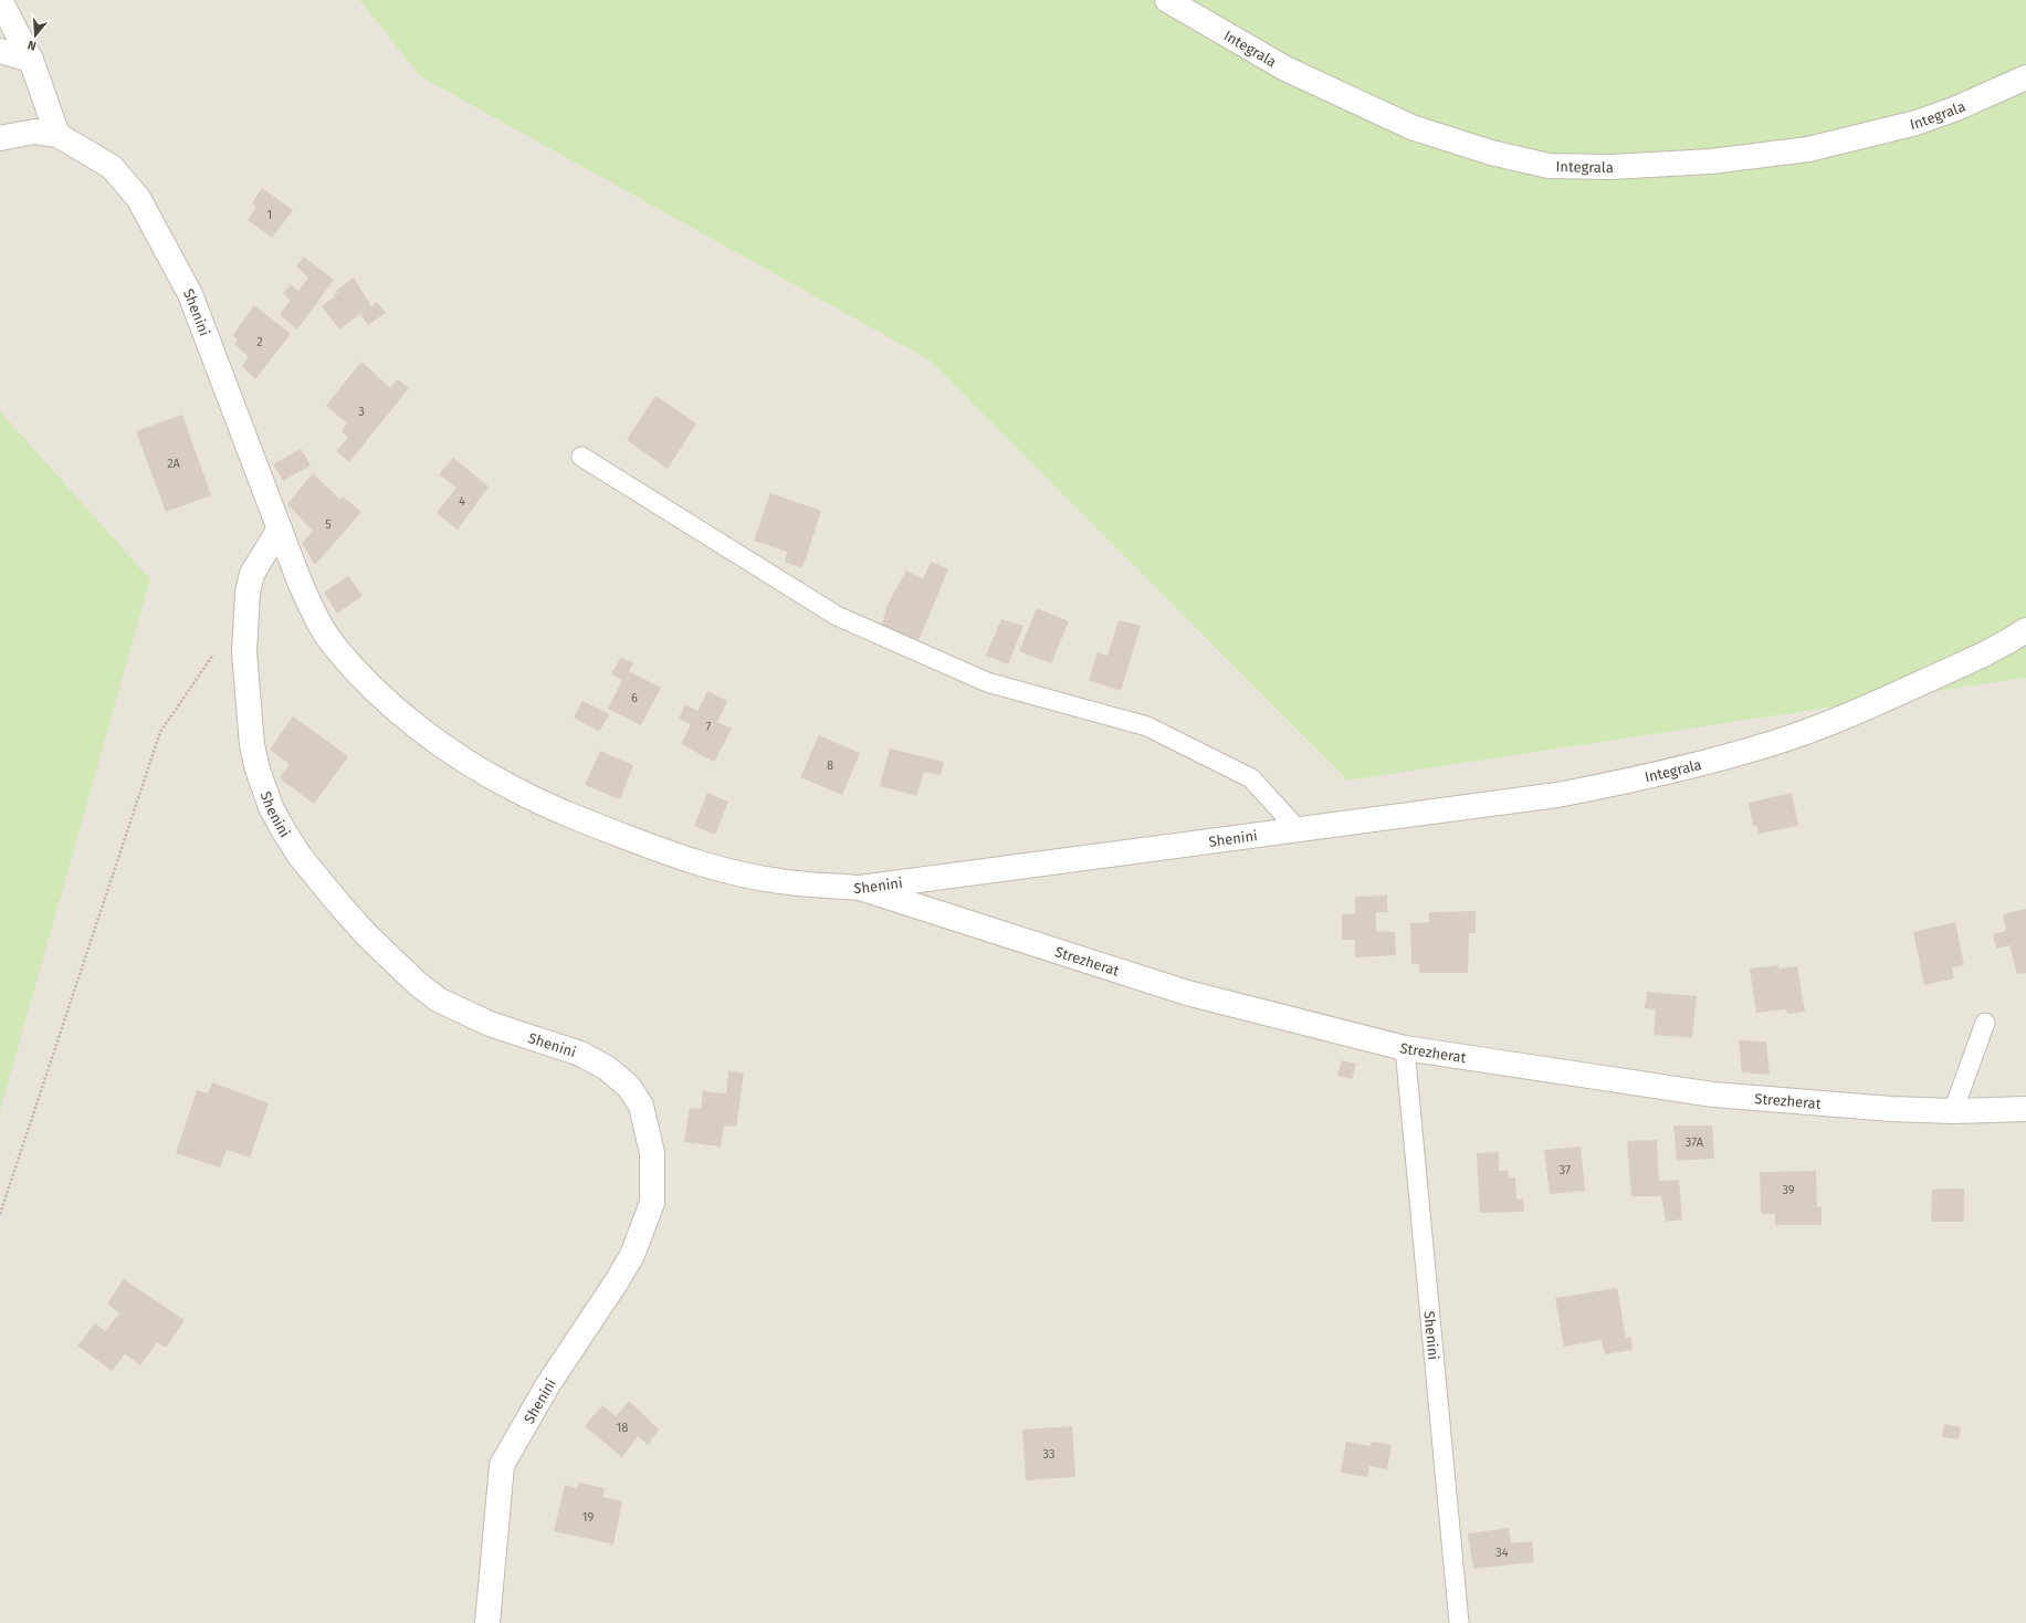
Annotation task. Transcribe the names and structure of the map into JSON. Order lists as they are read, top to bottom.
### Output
{
  "streets": {
    "street": ["Integrala", "Shenini", "Strezherat"]
  },
  "crossings": [
    ["Integrala", "Shenini"],
    ["Shenini", "Strezherat"]
  ],
  "house_numbers": [
    "1",
    "2",
    "3",
    "2А",
    "4",
    "5",
    "6",
    "7",
    "8",
    "37А",
    "37",
    "39",
    "18",
    "33",
    "19",
    "34"
  ],
  "north": "bottom"
}
